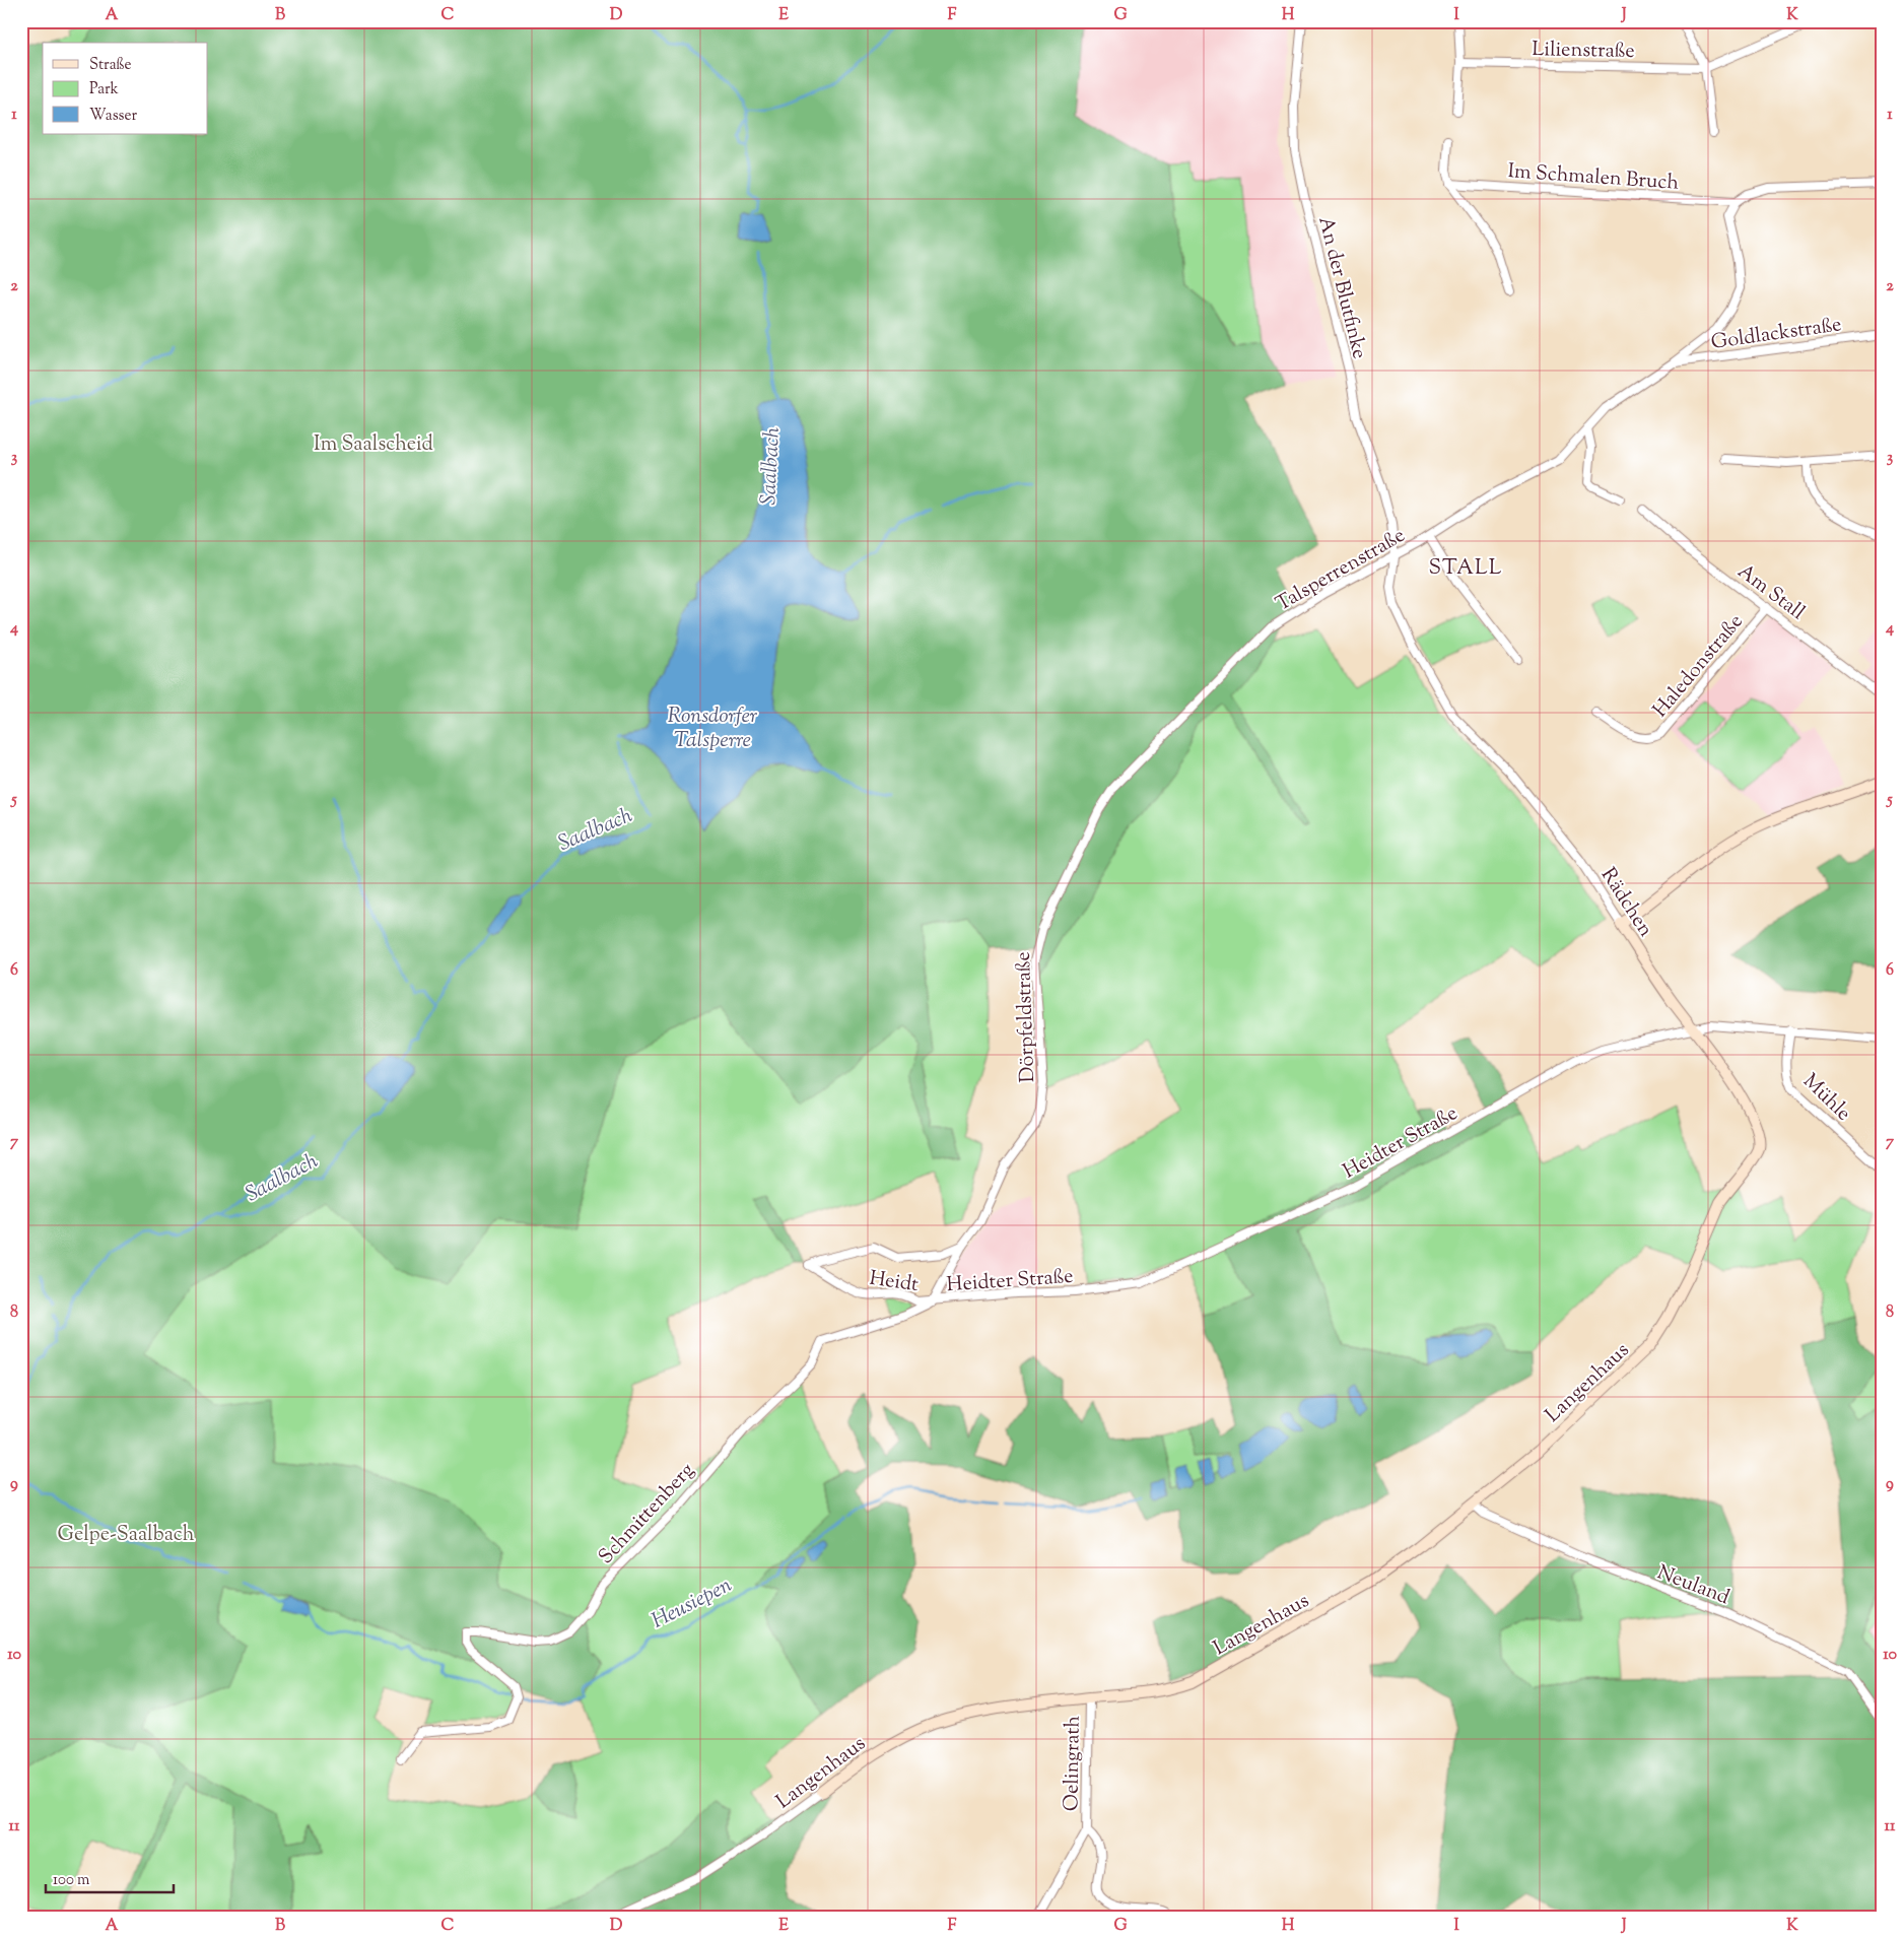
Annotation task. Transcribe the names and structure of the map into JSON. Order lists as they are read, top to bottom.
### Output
{
  "streets": {
    "street": [
      "Lilienstraße",
      "Im Schmalen Bruch",
      "An der Blutfinke",
      "Goldlackstraße",
      "Talsperrenstraße",
      "Am Stall",
      "Haledonstraße",
      "Rädchen",
      "Dörpfeldstraße",
      "Mühle",
      "Heidter Straße",
      "Heidt",
      "Langenhaus",
      "Schmittenberg",
      "Neuland",
      "Oelingrath"
    ]
  },
  "crossings": [
    ["Im Schmalen Bruch", "Talsperrenstraße"],
    ["An der Blutfinke", "Talsperrenstraße"],
    ["An der Blutfinke", "Rädchen"],
    ["Goldlackstraße", "Talsperrenstraße"],
    ["Talsperrenstraße", "Rädchen"],
    ["Talsperrenstraße", "Dörpfeldstraße"],
    ["Am Stall", "Haledonstraße"],
    ["Rädchen", "Heidter Straße"],
    ["Rädchen", "Langenhaus"],
    ["Dörpfeldstraße", "Heidter Straße"],
    ["Dörpfeldstraße", "Heidt"],
    ["Mühle", "Heidter Straße"],
    ["Heidter Straße", "Heidt"],
    ["Heidt", "Schmittenberg"],
    ["Langenhaus", "Neuland"],
    ["Langenhaus", "Oelingrath"]
  ],
  "districts": ["STALL"],
  "water": ["Saalbach", "Ronsdorfer Talsperre", "Heusiepen"],
  "parks": ["Im Saalscheid", "Gelpe-Saalbach"],
  "legend": ["Straße", "Park", "Wasser"],
  "scale_bar": "100 m",
  "grid": {
    "columns": [
      "A",
      "B",
      "C",
      "D",
      "E",
      "F",
      "G",
      "H",
      "I",
      "J",
      "K"
    ],
    "rows": [
      "1",
      "2",
      "3",
      "4",
      "5",
      "6",
      "7",
      "8",
      "9",
      "10",
      "11"
    ]
  }
}
